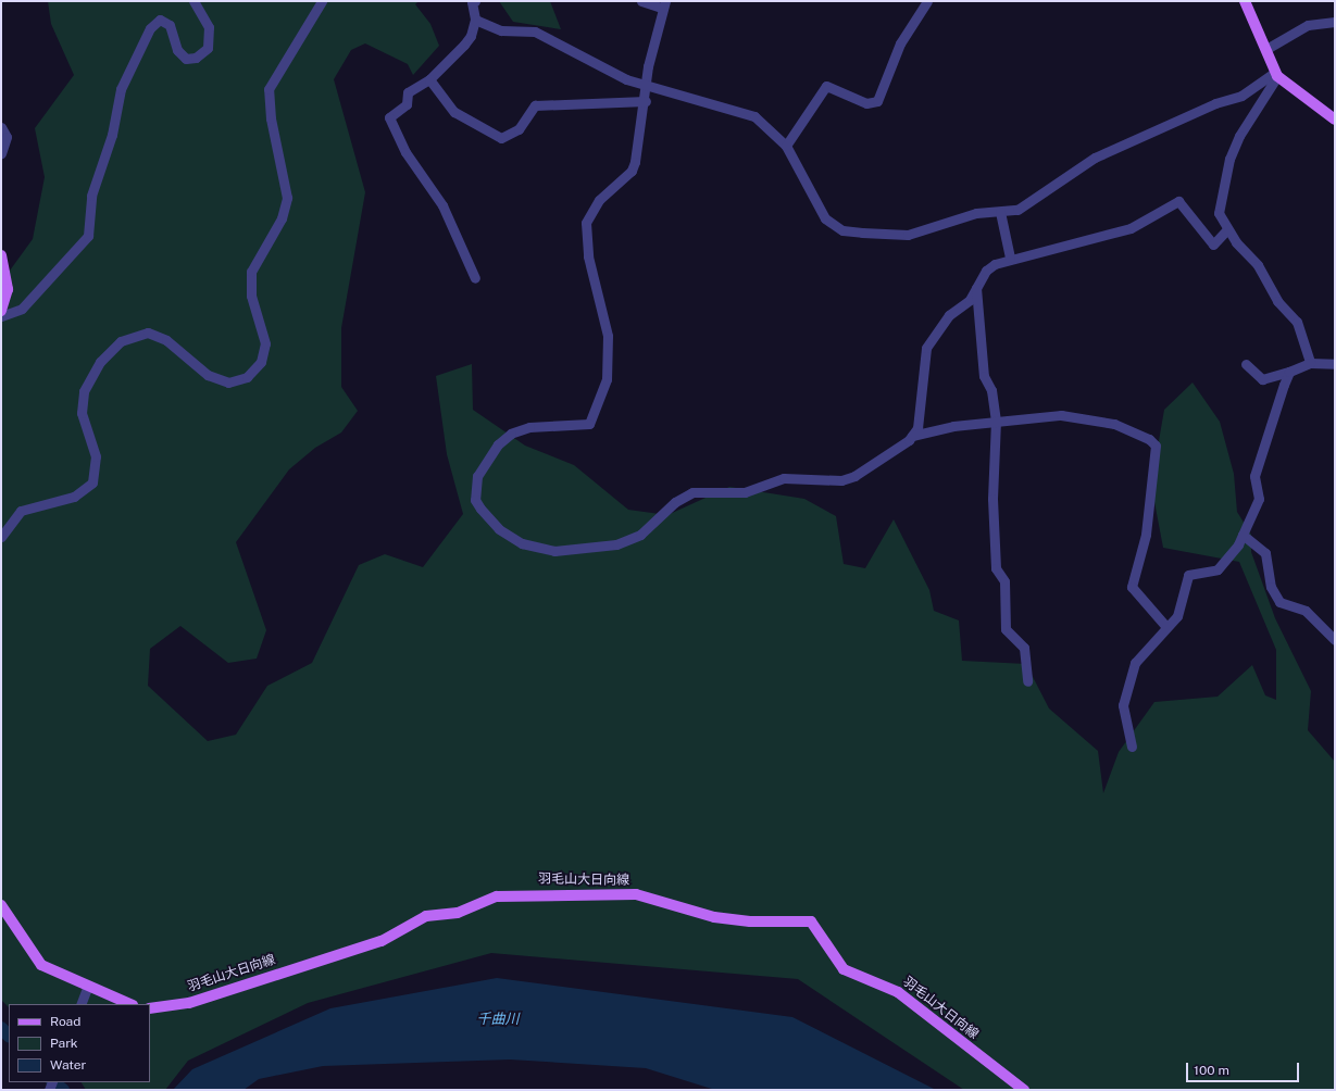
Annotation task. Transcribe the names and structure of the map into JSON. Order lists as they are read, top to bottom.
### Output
{
  "streets": {
    "main road": ["羽毛山大日向線"]
  },
  "water": ["千曲川"],
  "legend": ["Road", "Park", "Water"],
  "scale_bar": "100 m"
}
